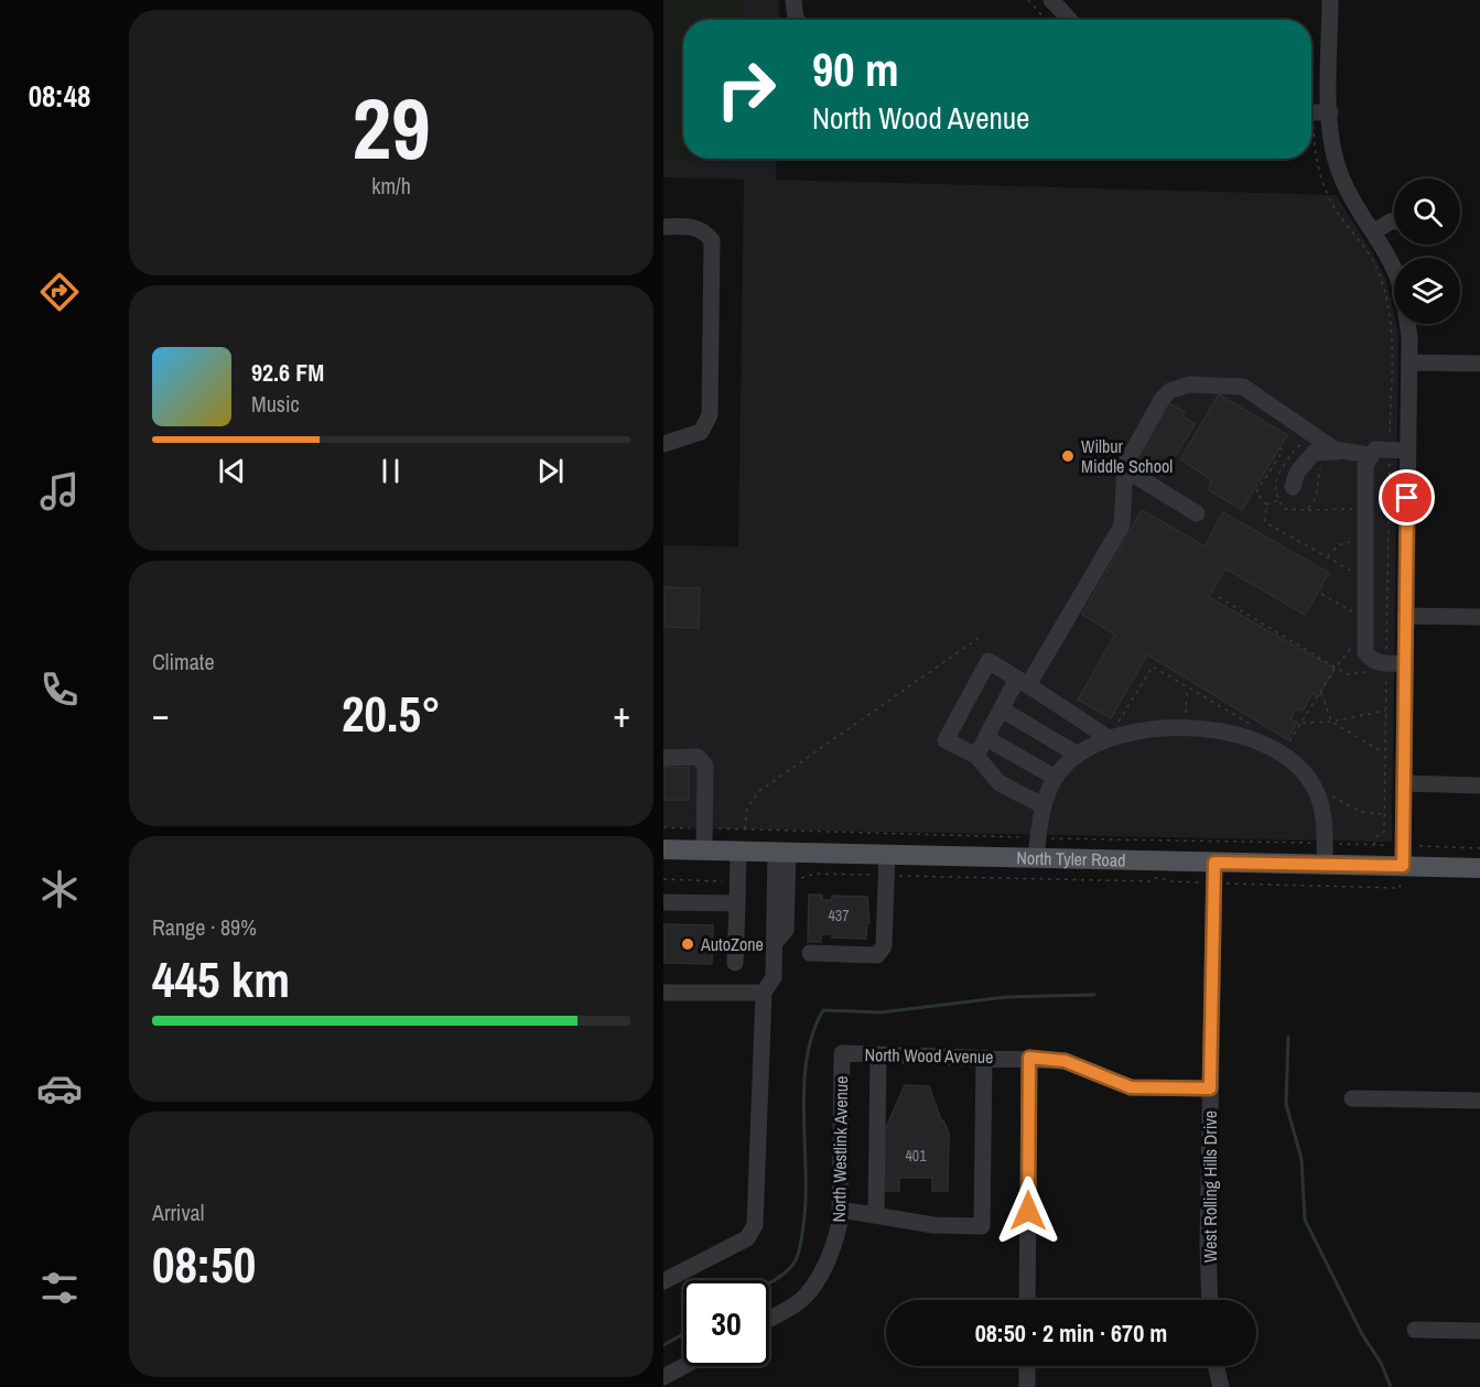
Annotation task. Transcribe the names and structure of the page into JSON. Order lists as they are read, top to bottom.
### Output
{
  "streets": {
    "main road": ["North Tyler Road"],
    "street": ["North Wood Avenue", "North Westlink Avenue", "West Rolling Hills Drive"]
  },
  "crossings": [
    ["North Tyler Road", "West Rolling Hills Drive"],
    ["North Wood Avenue", "North Westlink Avenue"],
    ["North Wood Avenue", "West Rolling Hills Drive"]
  ],
  "places": ["Wilbur Middle School", "AutoZone"],
  "house_numbers": ["437", "401"],
  "page": {
    "tabs": "08:48",
    "tile": [
      ["29", "km/h"],
      "Climate",
      ["Range · 89%", "445 km"],
      ["Arrival", "08:50"]
    ],
    "turn": ["90 m", "North Wood Avenue"],
    "song": ["92.6 FM", "Music"],
    "heat": ["−", "20.5°", "+"],
    "limit": "30",
    "trip": "08:50 · 2 min · 670 m"
  }
}
